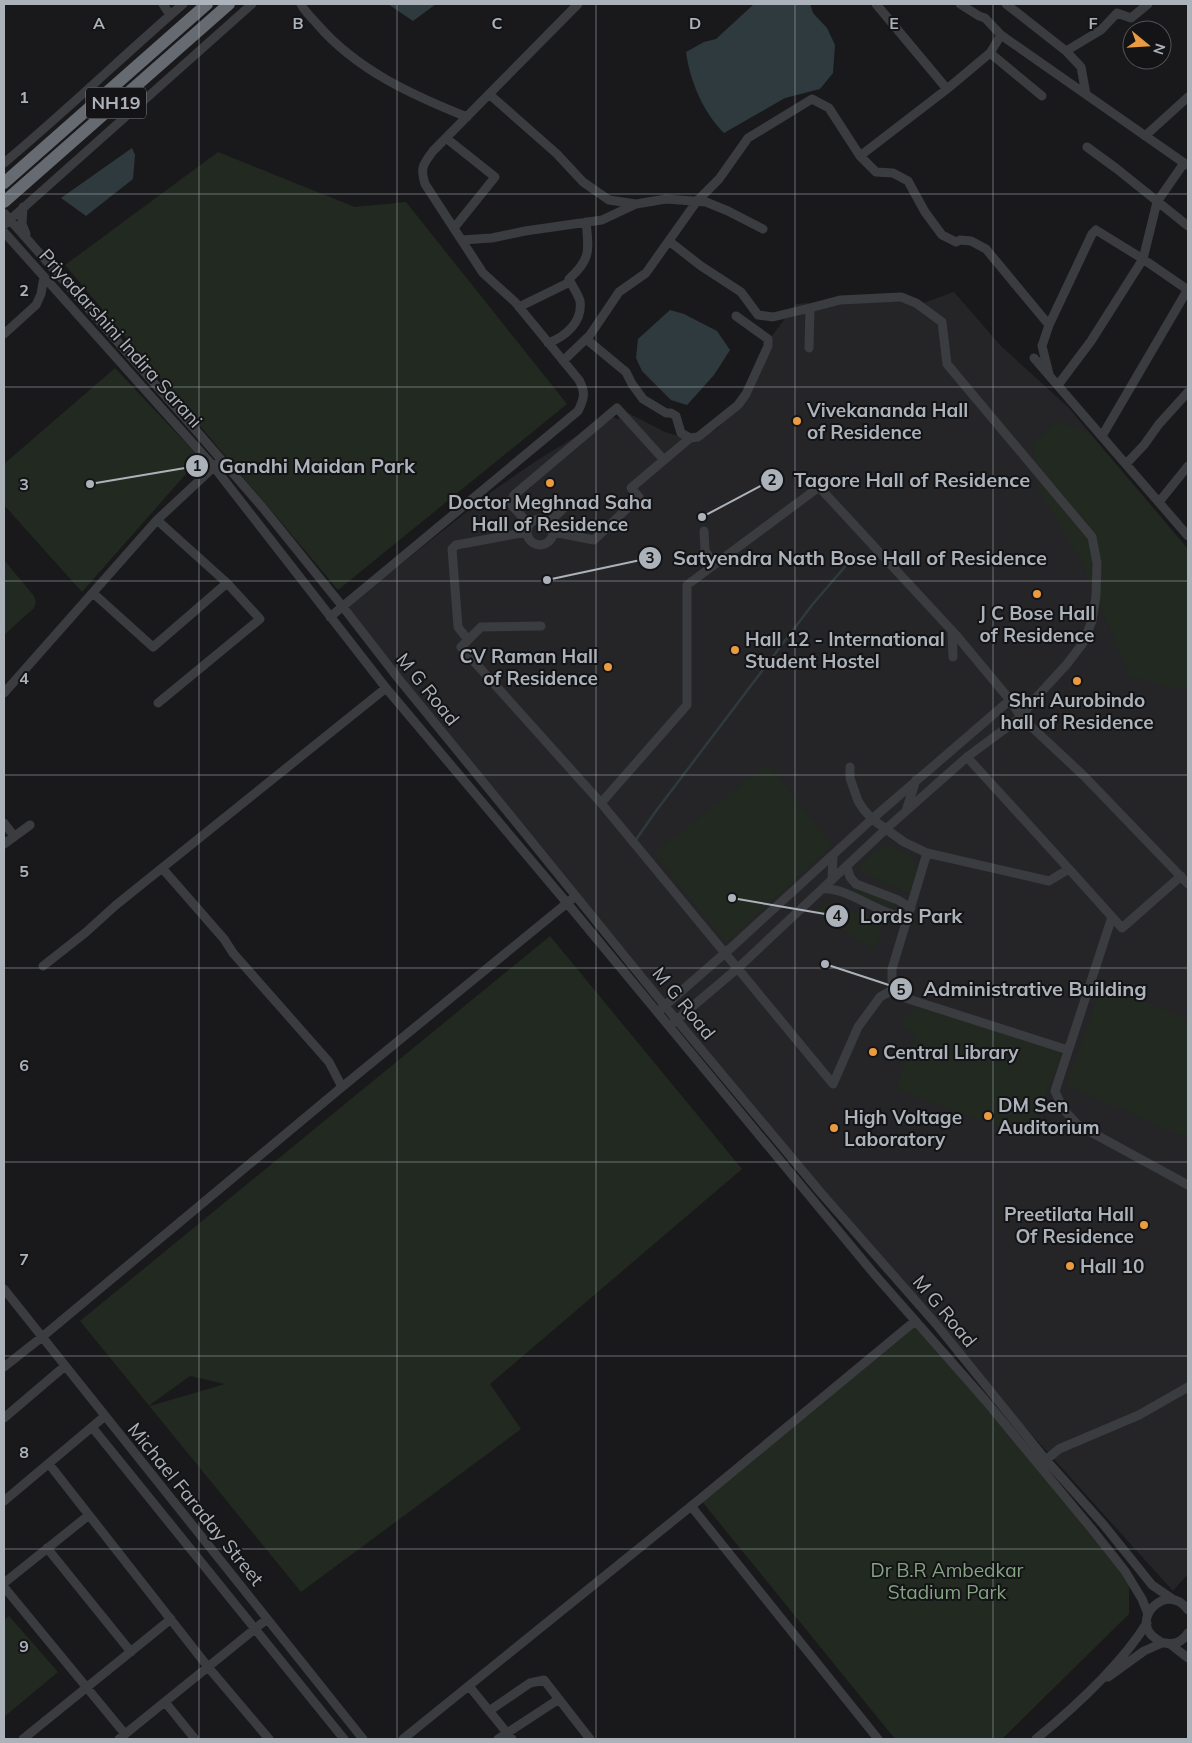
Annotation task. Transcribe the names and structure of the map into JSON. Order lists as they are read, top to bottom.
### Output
{
  "streets": {
    "highway": ["NH19"],
    "street": ["Priyadarshini Indira Sarani", "M G Road", "Michael Faraday Street"]
  },
  "crossings": [
    ["Priyadarshini Indira Sarani", "M G Road"]
  ],
  "parks": ["Dr B.R Ambedkar Stadium Park"],
  "places": [
    "Vivekananda Hall of Residence",
    "Doctor Meghnad Saha Hall of Residence",
    "Gandhi Maidan Park",
    "Tagore Hall of Residence",
    "Satyendra Nath Bose Hall of Residence",
    "J C Bose Hall of Residence",
    "Hall 12 - International Student Hostel",
    "CV Raman Hall of Residence",
    "Shri Aurobindo hall of Residence",
    "Lords Park",
    "Administrative Building",
    "Central Library",
    "DM Sen Auditorium",
    "High Voltage Laboratory",
    "Preetilata Hall Of Residence",
    "Hall 10"
  ],
  "north": "right",
  "grid": {
    "columns": [
      "A",
      "B",
      "C",
      "D",
      "E",
      "F"
    ],
    "rows": [
      "1",
      "2",
      "3",
      "4",
      "5",
      "6",
      "7",
      "8",
      "9"
    ]
  }
}
